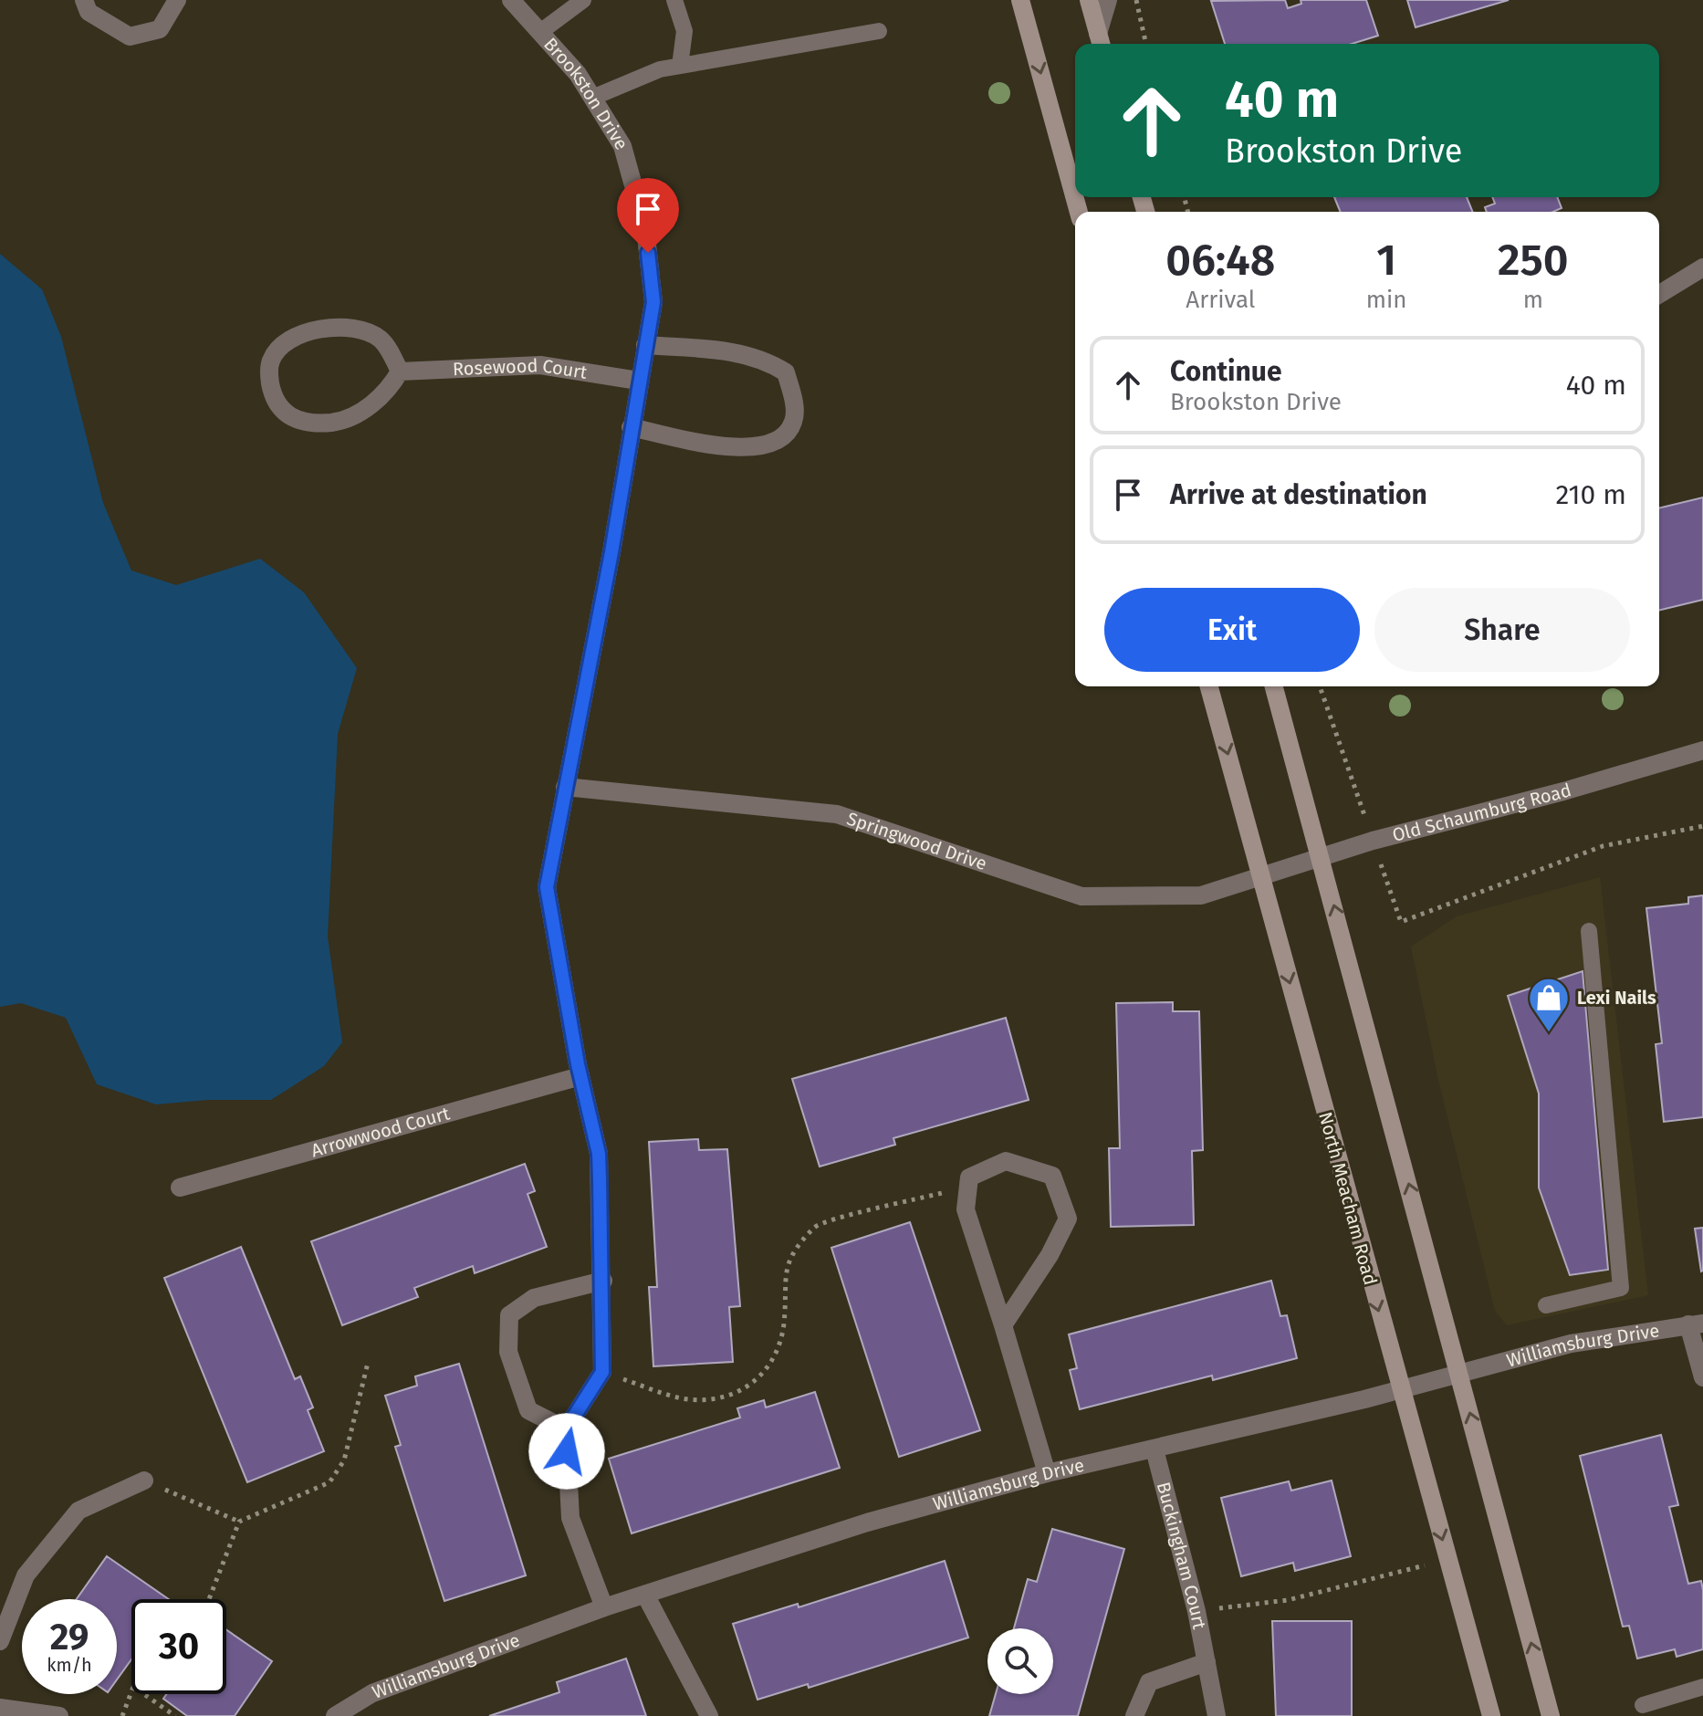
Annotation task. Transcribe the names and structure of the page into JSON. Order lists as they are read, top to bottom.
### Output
{
  "streets": {
    "main road": ["North Meacham Road"],
    "street": [
      "Brookston Drive",
      "Rosewood Court",
      "Old Schaumburg Road",
      "Springwood Drive",
      "Arrowwood Court",
      "Williamsburg Drive",
      "Buckingham Court"
    ]
  },
  "crossings": [
    ["Brookston Drive", "Rosewood Court"],
    ["Brookston Drive", "Springwood Drive"],
    ["Brookston Drive", "Arrowwood Court"],
    ["Old Schaumburg Road", "Springwood Drive"],
    ["Old Schaumburg Road", "North Meacham Road"],
    ["Springwood Drive", "North Meacham Road"],
    ["North Meacham Road", "Williamsburg Drive"],
    ["Williamsburg Drive", "Buckingham Court"]
  ],
  "places": {
    "shop": ["Lexi Nails"]
  },
  "page": {
    "turn": ["40 m", "Brookston Drive"],
    "eta": [
      "06:48",
      "Arrival",
      "1",
      "min",
      "250",
      "m"
    ],
    "list": [
      {
        "name": "Continue",
        "note": "Brookston Drive",
        "value": "40 m"
      },
      {
        "name": "Arrive at destination",
        "value": "210 m"
      }
    ],
    "buttons": ["Exit", "Share"],
    "speed": "29 km/h",
    "limit": "30"
  }
}
